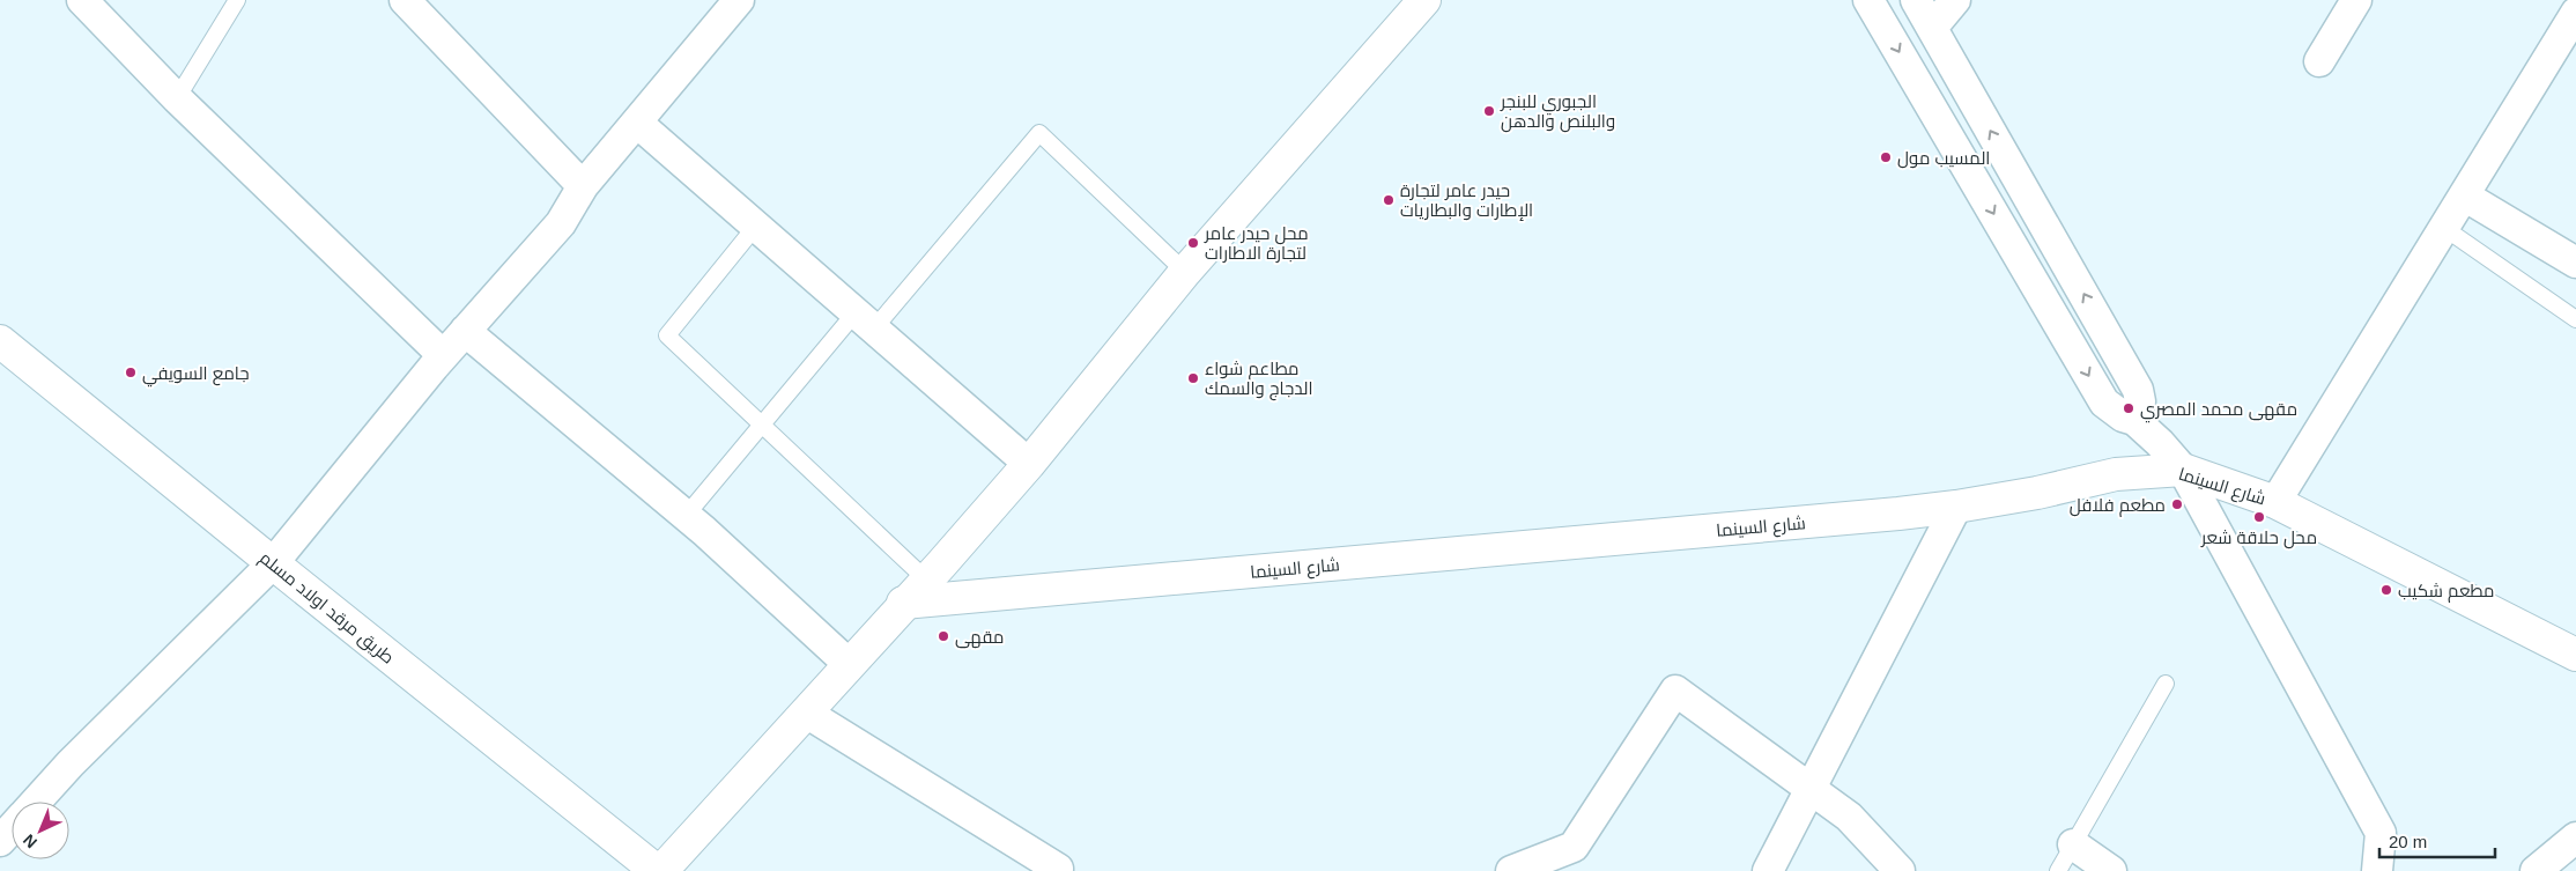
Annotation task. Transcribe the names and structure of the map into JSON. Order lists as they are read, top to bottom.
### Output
{
  "streets": {
    "street": ["شارع السينما", "طريق مرقد اولاد مسلم"]
  },
  "places": [
    "الجبوري للبنجر والبلنص والدهن",
    "المسيب مول",
    "حيدر عامر لتجارة الإطارات والبطاريات",
    "محل حيدر عامر لتجارة الاطارات",
    "جامع السويفي",
    "مطاعم شواء الدجاج والسمك",
    "مقهى محمد المصري",
    "مطعم فلافل",
    "محل حلاقة شعر",
    "مطعم شكيب",
    "مقهى"
  ],
  "scale_bar": "20 m",
  "north": "bottom left"
}
